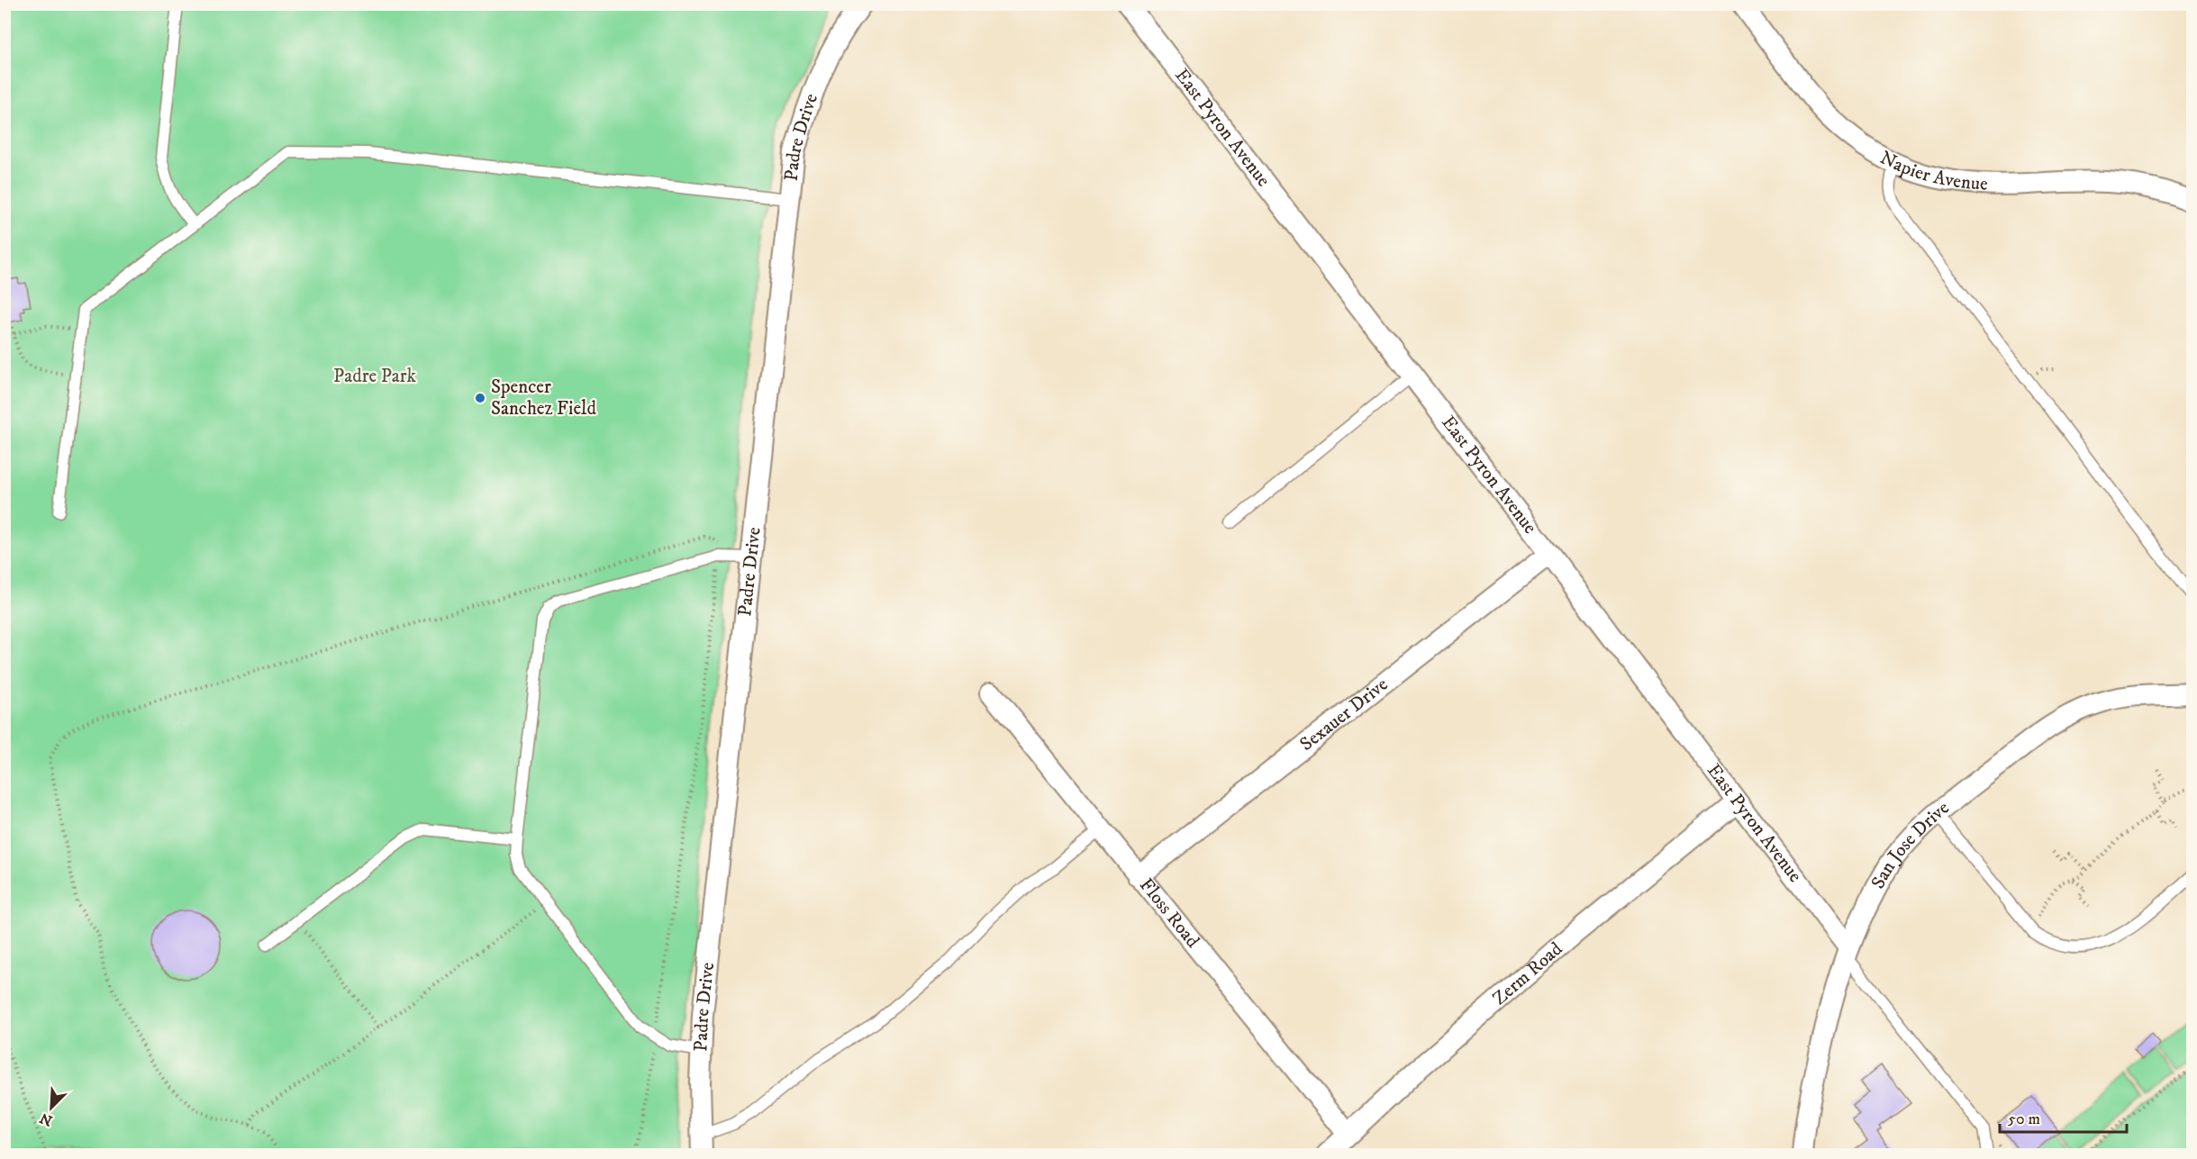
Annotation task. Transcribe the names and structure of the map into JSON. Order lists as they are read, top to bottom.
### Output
{
  "streets": {
    "street": [
      "East Pyron Avenue",
      "Padre Drive",
      "Napier Avenue",
      "Sexauer Drive",
      "San Jose Drive",
      "Floss Road",
      "Zerm Road"
    ]
  },
  "crossings": [
    ["East Pyron Avenue", "Sexauer Drive"],
    ["East Pyron Avenue", "San Jose Drive"],
    ["East Pyron Avenue", "Zerm Road"],
    ["Sexauer Drive", "Floss Road"],
    ["Floss Road", "Zerm Road"]
  ],
  "parks": ["Padre Park"],
  "places": ["Spencer Sanchez Field"],
  "scale_bar": "50 m",
  "north": "bottom left"
}
